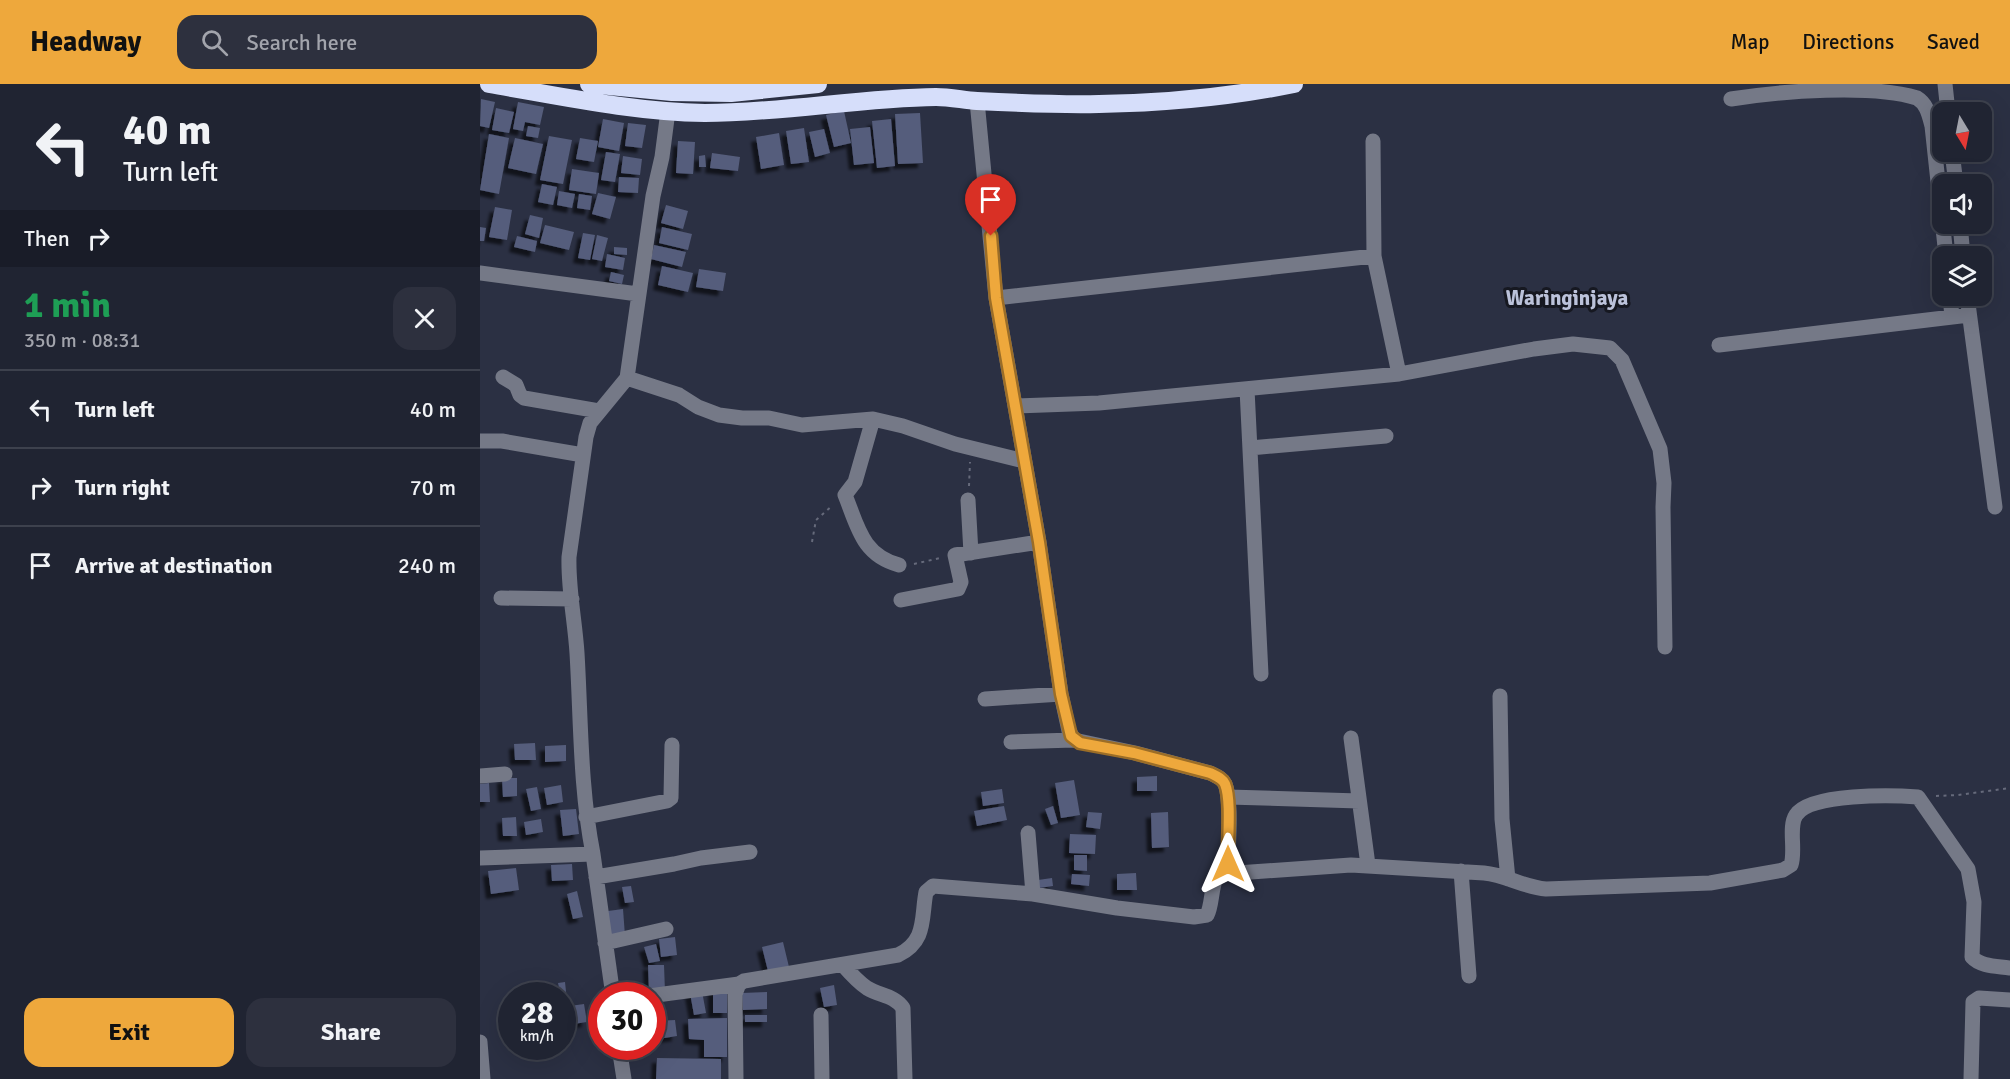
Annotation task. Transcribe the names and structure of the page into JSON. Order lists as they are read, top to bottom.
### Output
{
  "districts": ["Waringinjaya"],
  "north": "bottom",
  "page": {
    "header": "Headway",
    "search": "Search here",
    "nav": ["Map", "Directions", "Saved"],
    "turn": ["40 m", "Turn left"],
    "then": "Then",
    "heading": ["1 min", "350 m · 08:31"],
    "list": [
      {
        "name": "Turn left",
        "value": "40 m"
      },
      {
        "name": "Turn right",
        "value": "70 m"
      },
      {
        "name": "Arrive at destination",
        "value": "240 m"
      }
    ],
    "speed": "28 km/h",
    "limit": "30",
    "buttons": ["Exit", "Share"]
  }
}
